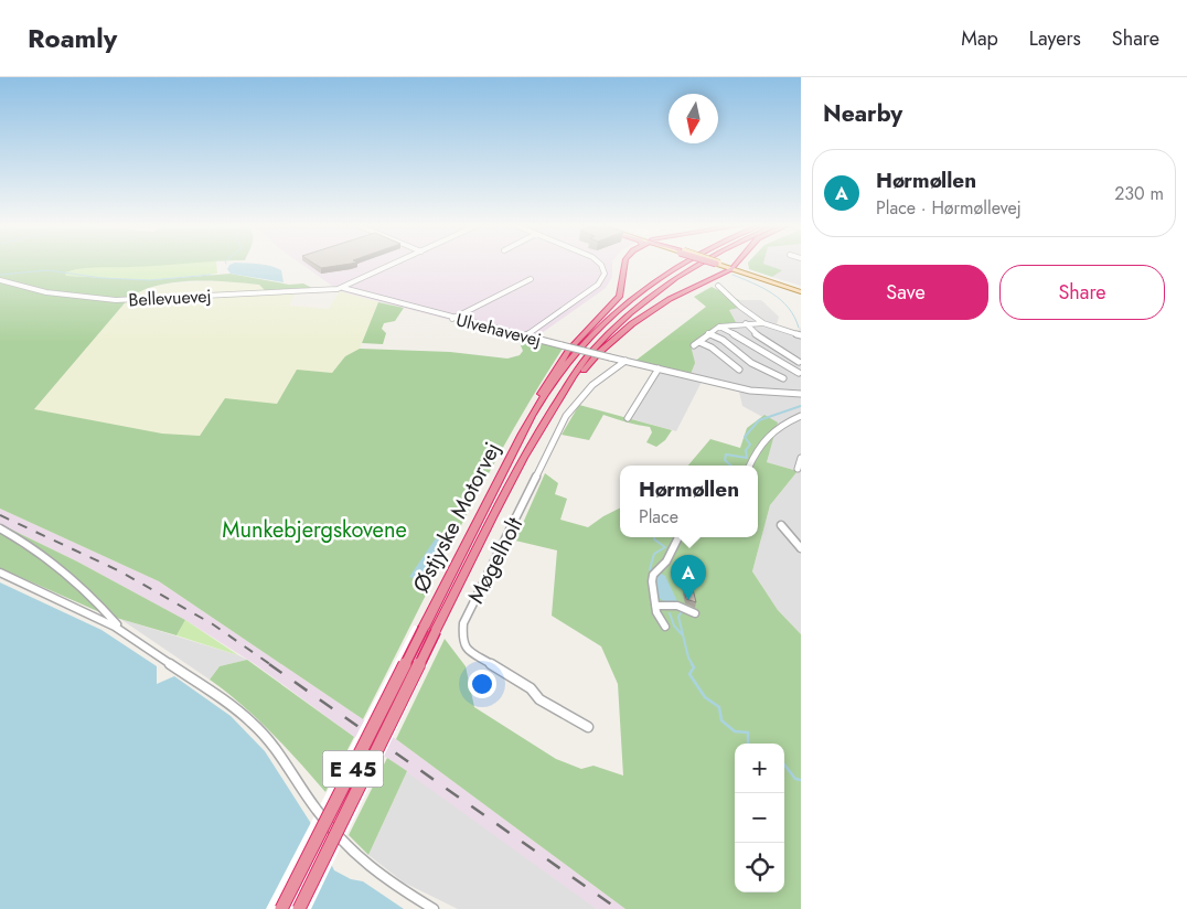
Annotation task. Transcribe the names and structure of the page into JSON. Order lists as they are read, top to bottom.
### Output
{
  "streets": {
    "highway": ["Østjyske Motorvej", "E 45"],
    "street": ["Bellevuevej", "Ulvehavevej", "Møgelholt"]
  },
  "crossings": [
    ["Bellevuevej", "Ulvehavevej"],
    ["Ulvehavevej", "Møgelholt"]
  ],
  "parks": ["Munkebjergskovene"],
  "north": "bottom",
  "page": {
    "header": "Roamly",
    "nav": ["Map", "Layers", "Share"],
    "heading": "Nearby",
    "list": [
      {
        "mark": "A",
        "name": "Hørmøllen",
        "note": "Place · Hørmøllevej",
        "value": "230 m"
      }
    ],
    "buttons": ["Save", "Share"],
    "popup": ["Hørmøllen", "Place"],
    "pins": "A",
    "map_buttons": ["+", "−"]
  }
}
